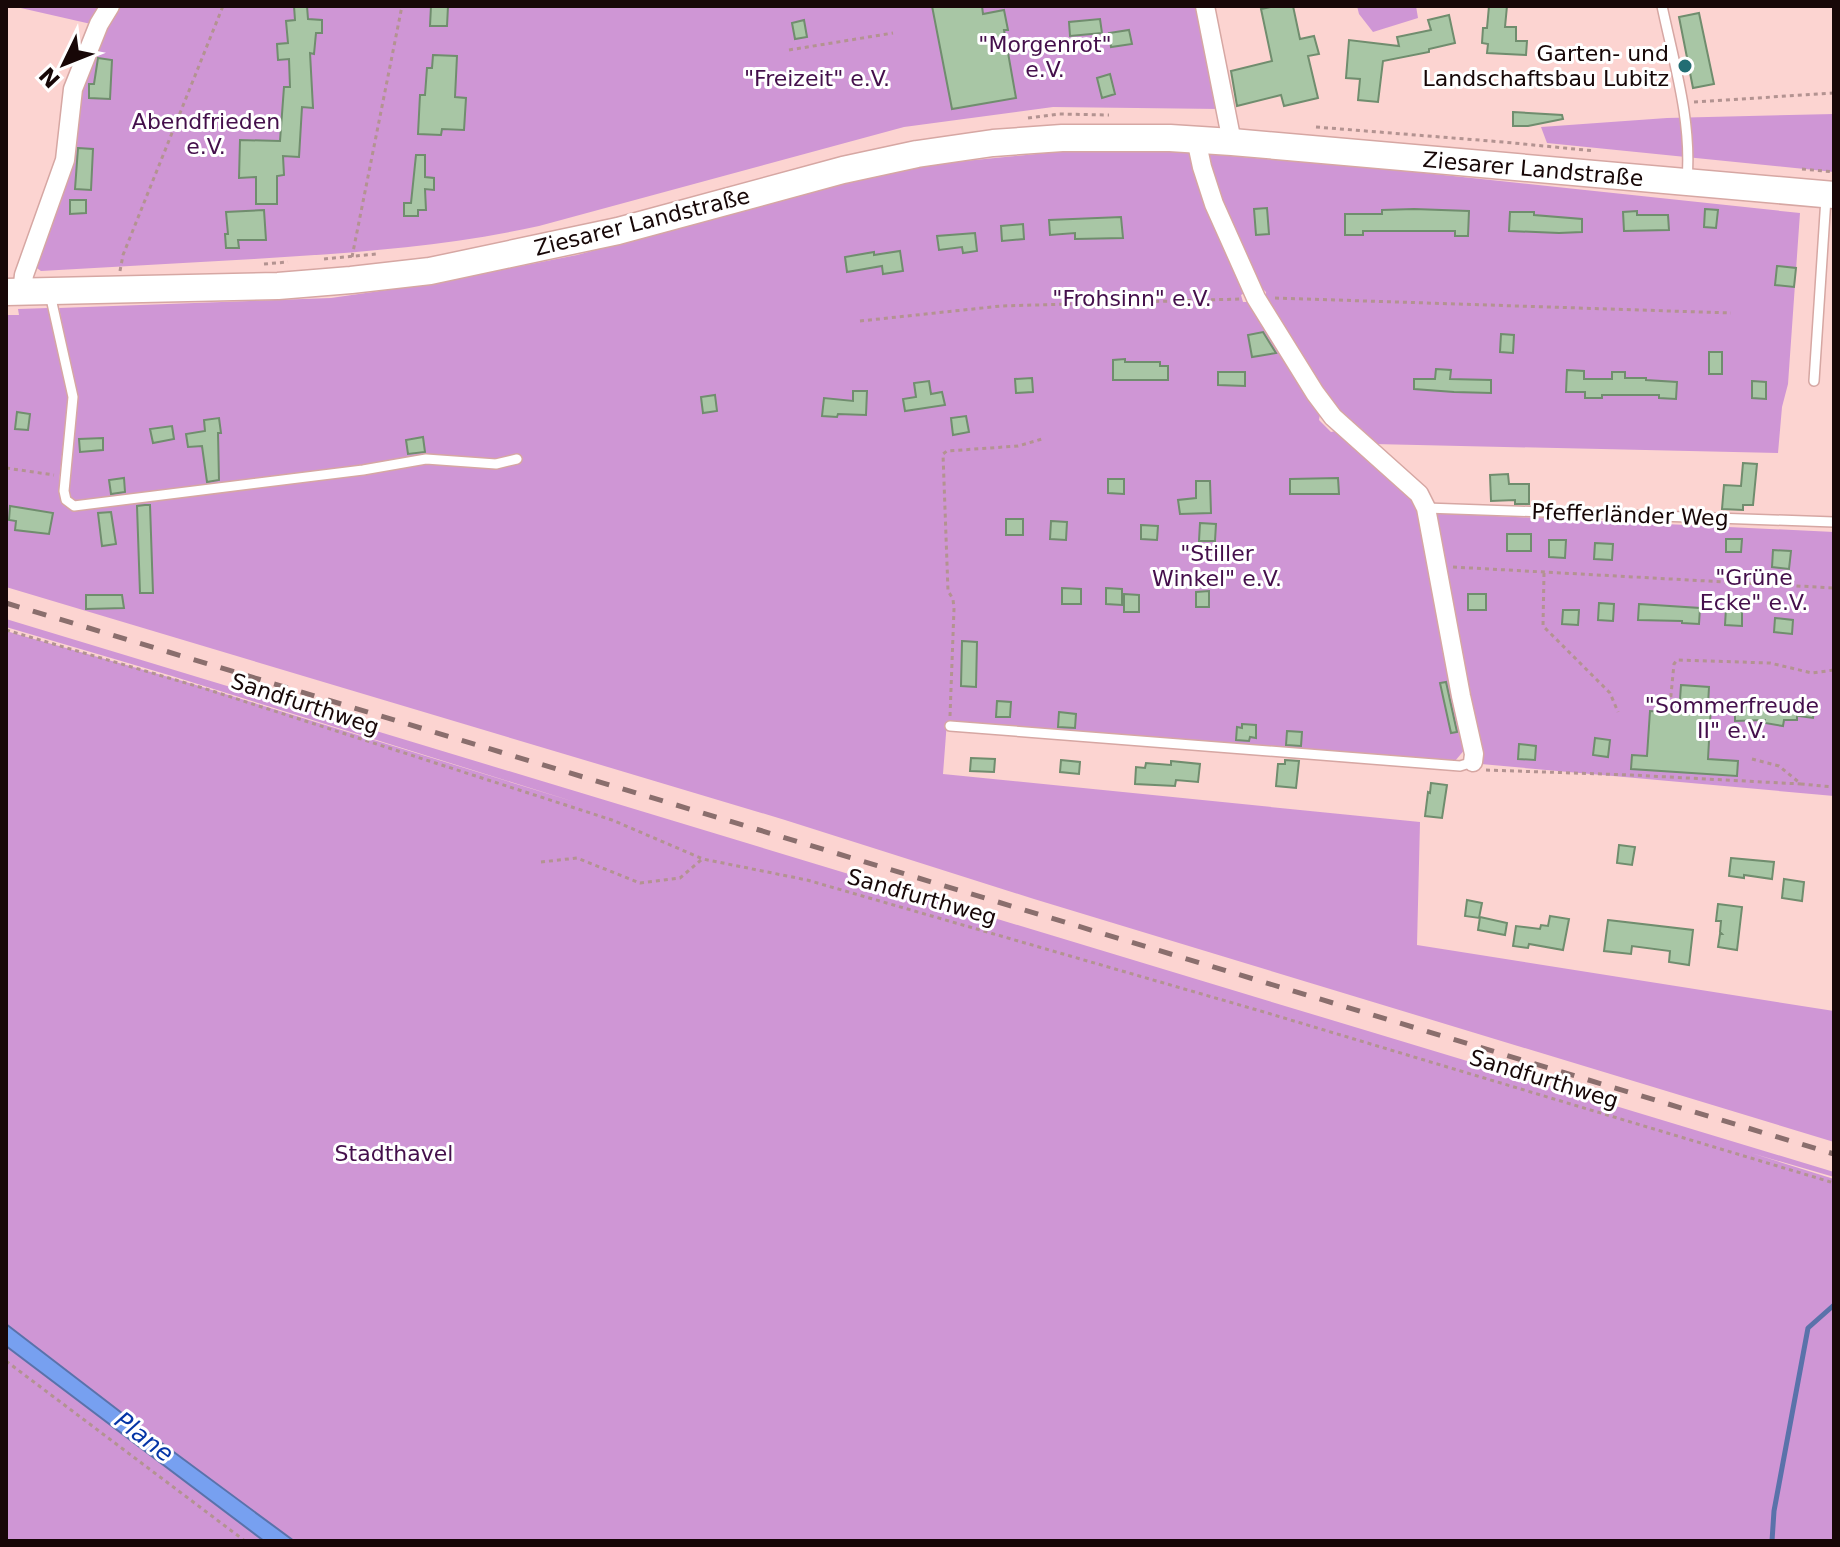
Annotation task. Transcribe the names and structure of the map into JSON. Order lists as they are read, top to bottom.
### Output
{
  "streets": {
    "main road": ["Ziesarer Landstraße"],
    "lane": ["Pfefferländer Weg"],
    "path": ["Sandfurthweg"]
  },
  "water": ["Plane"],
  "parks": [
    "\"Morgenrot\" e.V.",
    "\"Freizeit\" e.V.",
    "Abendfrieden e.V.",
    "\"Frohsinn\" e.V.",
    "\"Stiller Winkel\" e.V.",
    "\"Grüne Ecke\" e.V.",
    "\"Sommerfreude II\" e.V.",
    "Stadthavel"
  ],
  "places": ["Garten- und Landschaftsbau Lubitz"],
  "north": "bottom left"
}
